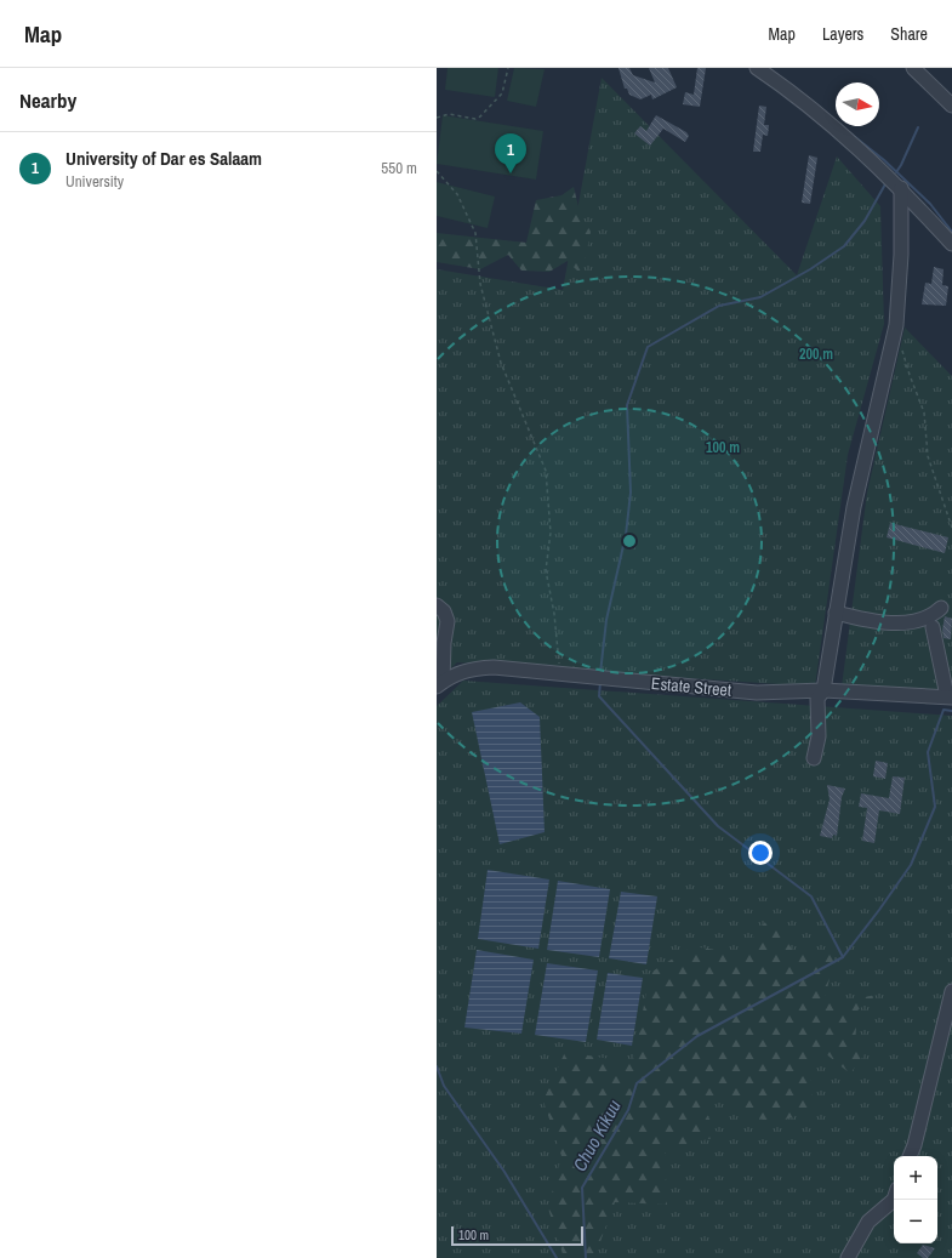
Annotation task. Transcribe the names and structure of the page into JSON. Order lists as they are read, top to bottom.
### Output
{
  "streets": {
    "street": ["Estate Street"]
  },
  "water": ["Chuo Kikuu"],
  "scale_bar": "100 m",
  "north": "right",
  "page": {
    "header": "Map",
    "nav": ["Map", "Layers", "Share"],
    "heading": "Nearby",
    "list": [
      {
        "mark": "1",
        "name": "University of Dar es Salaam",
        "note": "University",
        "value": "550 m"
      }
    ],
    "pins": "1",
    "map_buttons": ["+", "−"],
    "scale": "100 m"
  },
  "rings": ["200 m", "100 m"]
}
